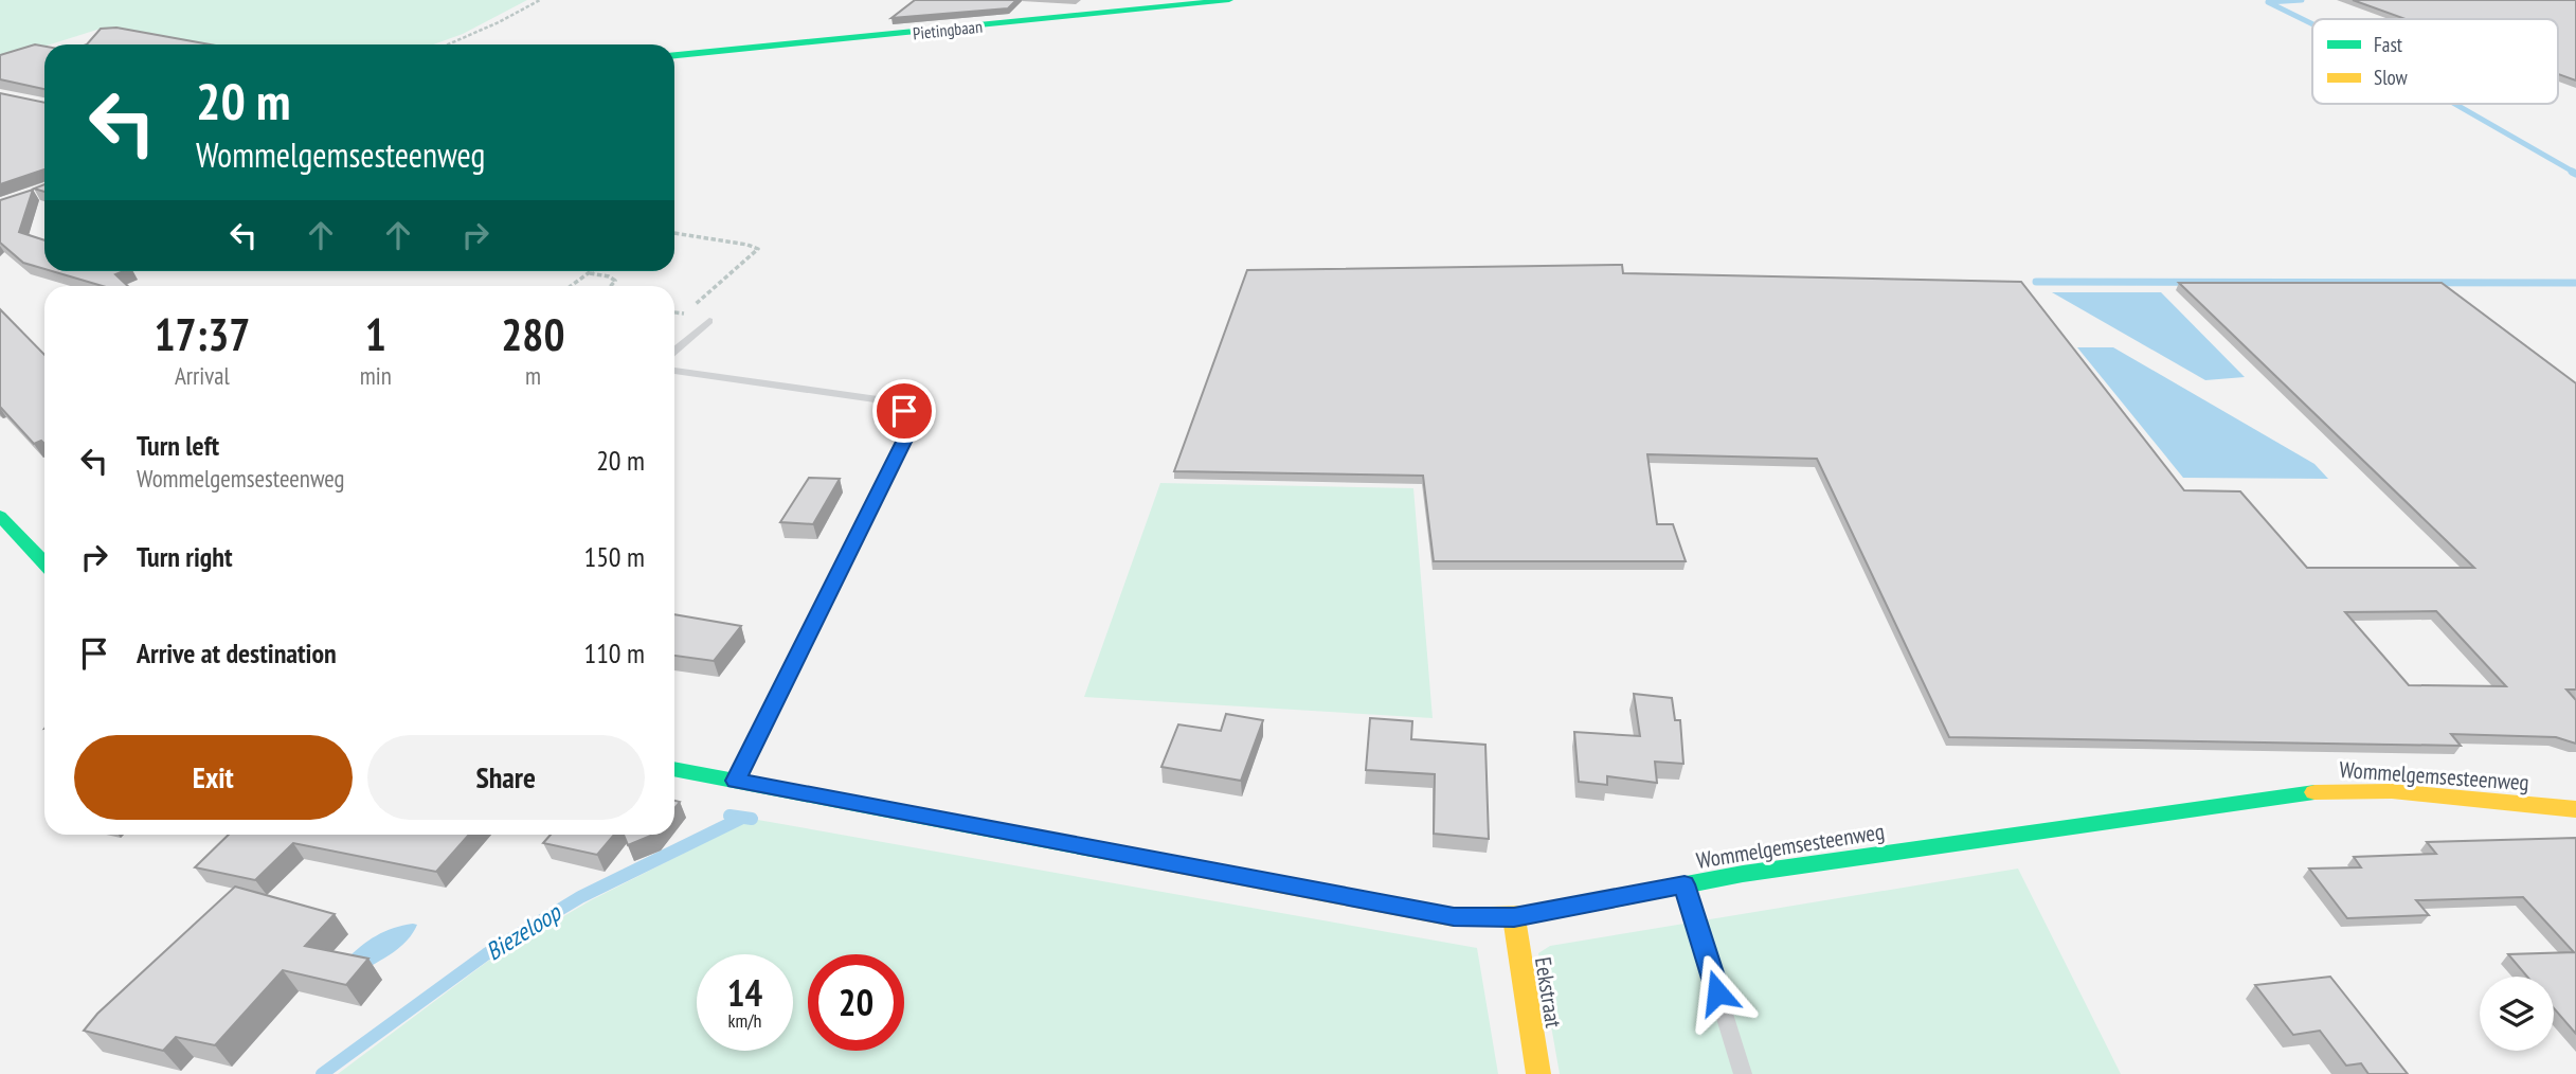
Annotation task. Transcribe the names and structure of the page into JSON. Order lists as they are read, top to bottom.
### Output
{
  "streets": {
    "street": ["Pietingbaan", "Wommelgemsesteenweg", "Eekstraat"]
  },
  "crossings": [
    ["Wommelgemsesteenweg", "Eekstraat"]
  ],
  "water": ["Biezeloop"],
  "legend": ["Fast", "Slow"],
  "page": {
    "turn": ["20 m", "Wommelgemsesteenweg"],
    "eta": [
      "17:37",
      "Arrival",
      "1",
      "min",
      "280",
      "m"
    ],
    "list": [
      {
        "name": "Turn left",
        "note": "Wommelgemsesteenweg",
        "value": "20 m"
      },
      {
        "name": "Turn right",
        "value": "150 m"
      },
      {
        "name": "Arrive at destination",
        "value": "110 m"
      }
    ],
    "buttons": ["Exit", "Share"],
    "speed": "14 km/h",
    "limit": "20"
  }
}
